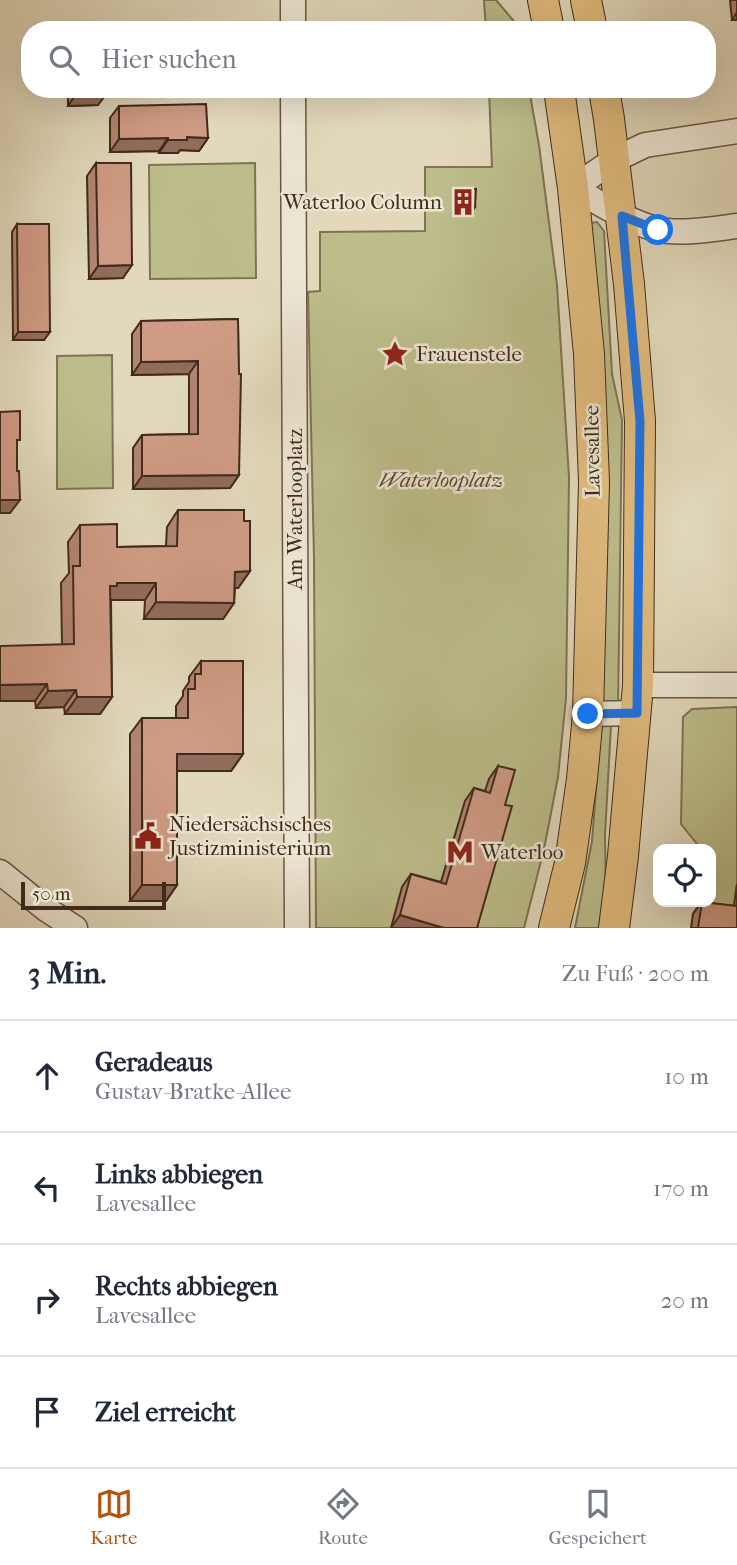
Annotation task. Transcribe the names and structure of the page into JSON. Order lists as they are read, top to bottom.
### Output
{
  "streets": {
    "main road": ["Lavesallee"],
    "street": ["Am Waterlooplatz"]
  },
  "parks": ["Waterlooplatz"],
  "places": {
    "building": ["Waterloo Column"],
    "place": ["Frauenstele"],
    "public building": ["Niedersächsisches Justizministerium"],
    "metro station": ["Waterloo"]
  },
  "scale_bar": "50 m",
  "page": {
    "search": "Hier suchen",
    "scale": "50 m",
    "heading": ["3 Min.", "Zu Fuß · 200 m"],
    "list": [
      ["Geradeaus", "Gustav-Bratke-Allee", "10 m"],
      ["Links abbiegen", "Lavesallee", "170 m"],
      ["Rechts abbiegen", "Lavesallee", "20 m"],
      "Ziel erreicht"
    ],
    "nav": ["Karte", "Route", "Gespeichert"]
  }
}
